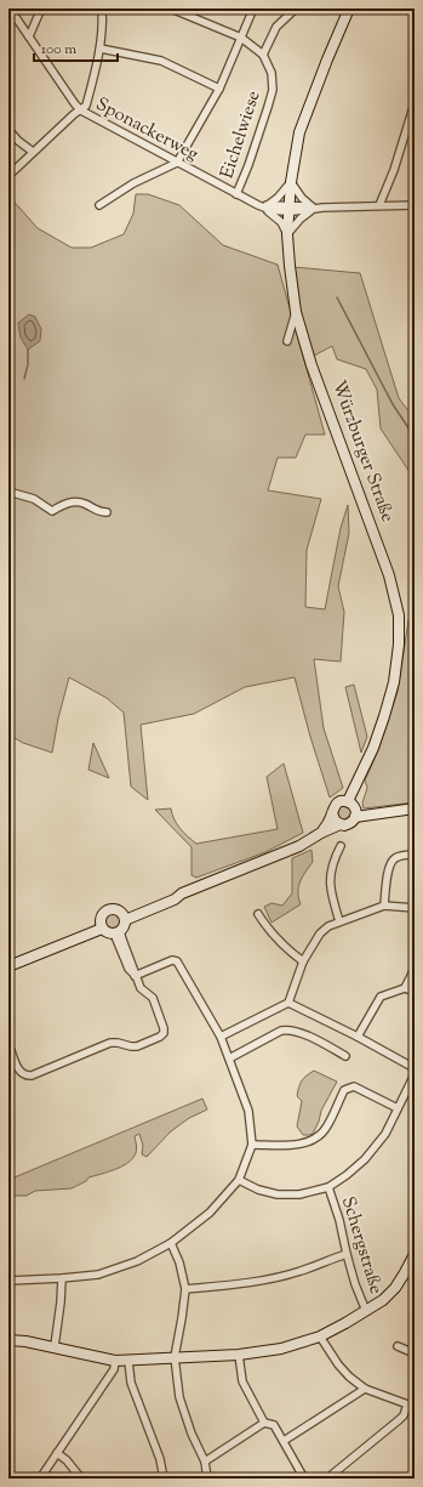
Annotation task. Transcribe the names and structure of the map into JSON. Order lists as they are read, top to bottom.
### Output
{
  "streets": {
    "main road": ["Würzburger Straße"],
    "street": ["Sponackerweg", "Eichelwiese", "Schergstraße"]
  },
  "crossings": [
    ["Sponackerweg", "Eichelwiese"],
    ["Sponackerweg", "Würzburger Straße"]
  ],
  "scale_bar": "100 m"
}
